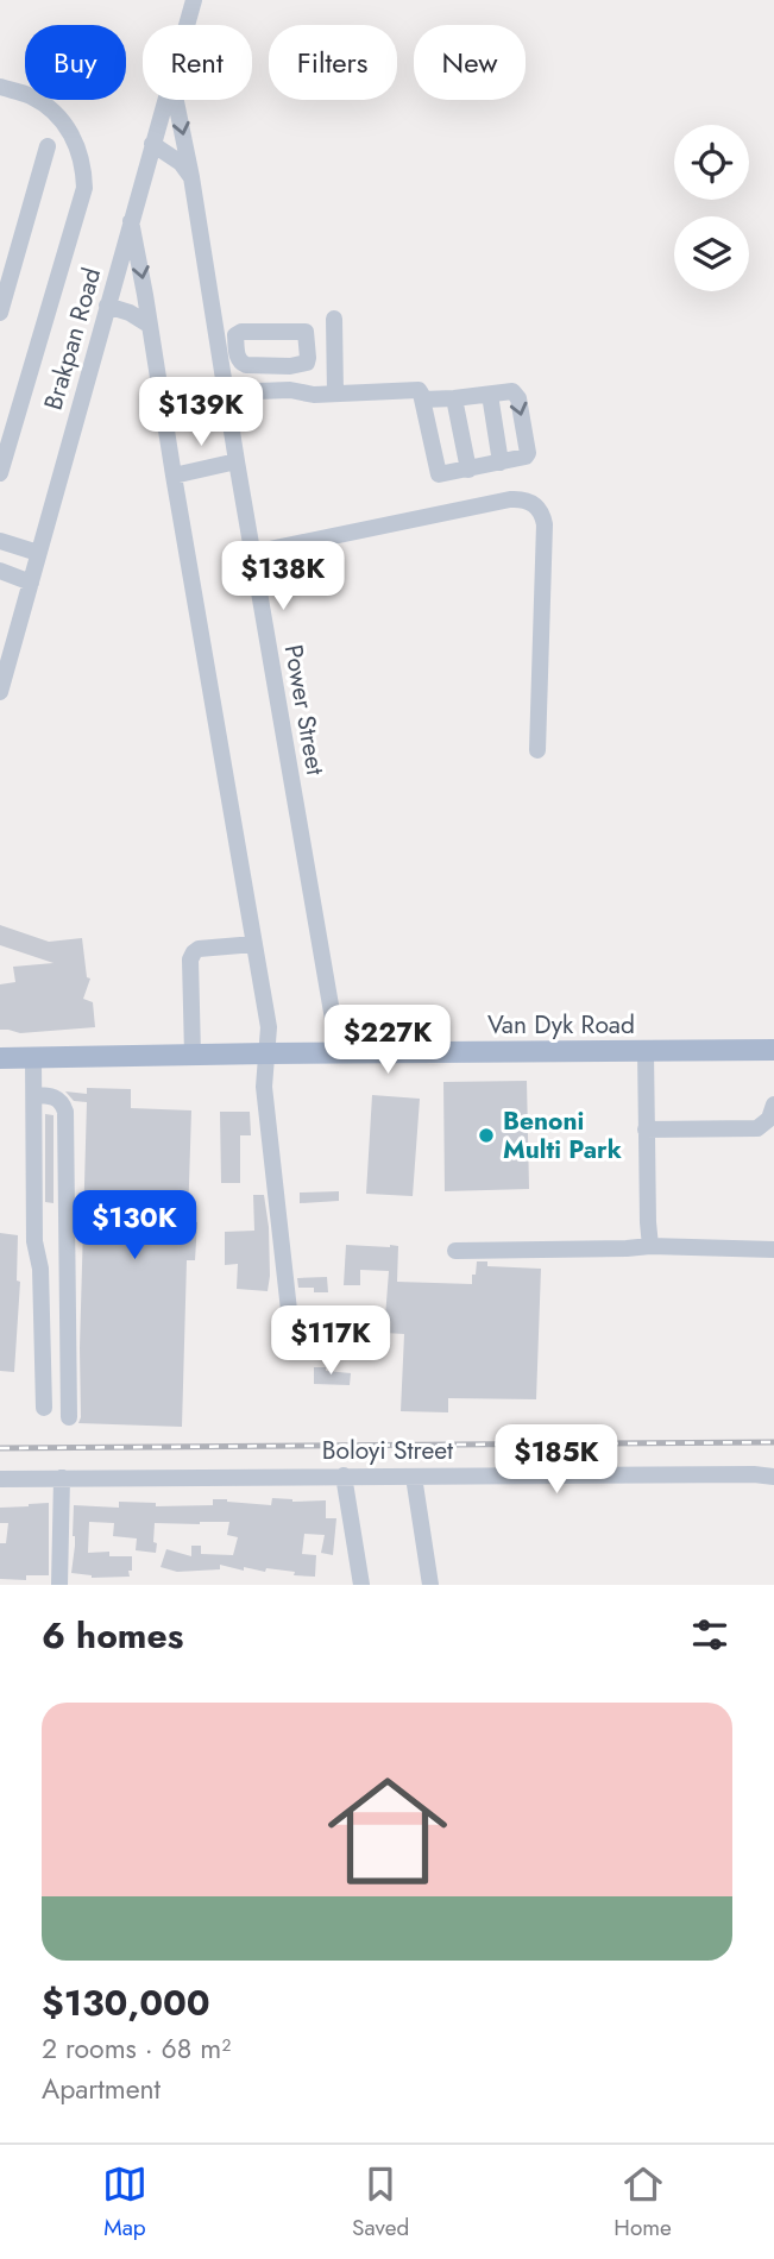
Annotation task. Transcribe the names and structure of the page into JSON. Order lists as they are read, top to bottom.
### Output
{
  "streets": {
    "main road": ["Van Dyk Road"],
    "street": ["Brakpan Road", "Power Street", "Boloyi Street"]
  },
  "crossings": [
    ["Power Street", "Van Dyk Road"]
  ],
  "places": ["Benoni Multi Park"],
  "page": {
    "chip": [
      "Buy",
      "Rent",
      "Filters",
      "New"
    ],
    "price": [
      "$139K",
      "$138K",
      "$227K",
      "$130K",
      "$117K",
      "$185K"
    ],
    "heading": "6 homes",
    "list": [
      {
        "name": "$130,000",
        "note": "2 rooms · 68 m² · Apartment"
      }
    ],
    "tabs": ["Map", "Saved", "Home"]
  }
}
